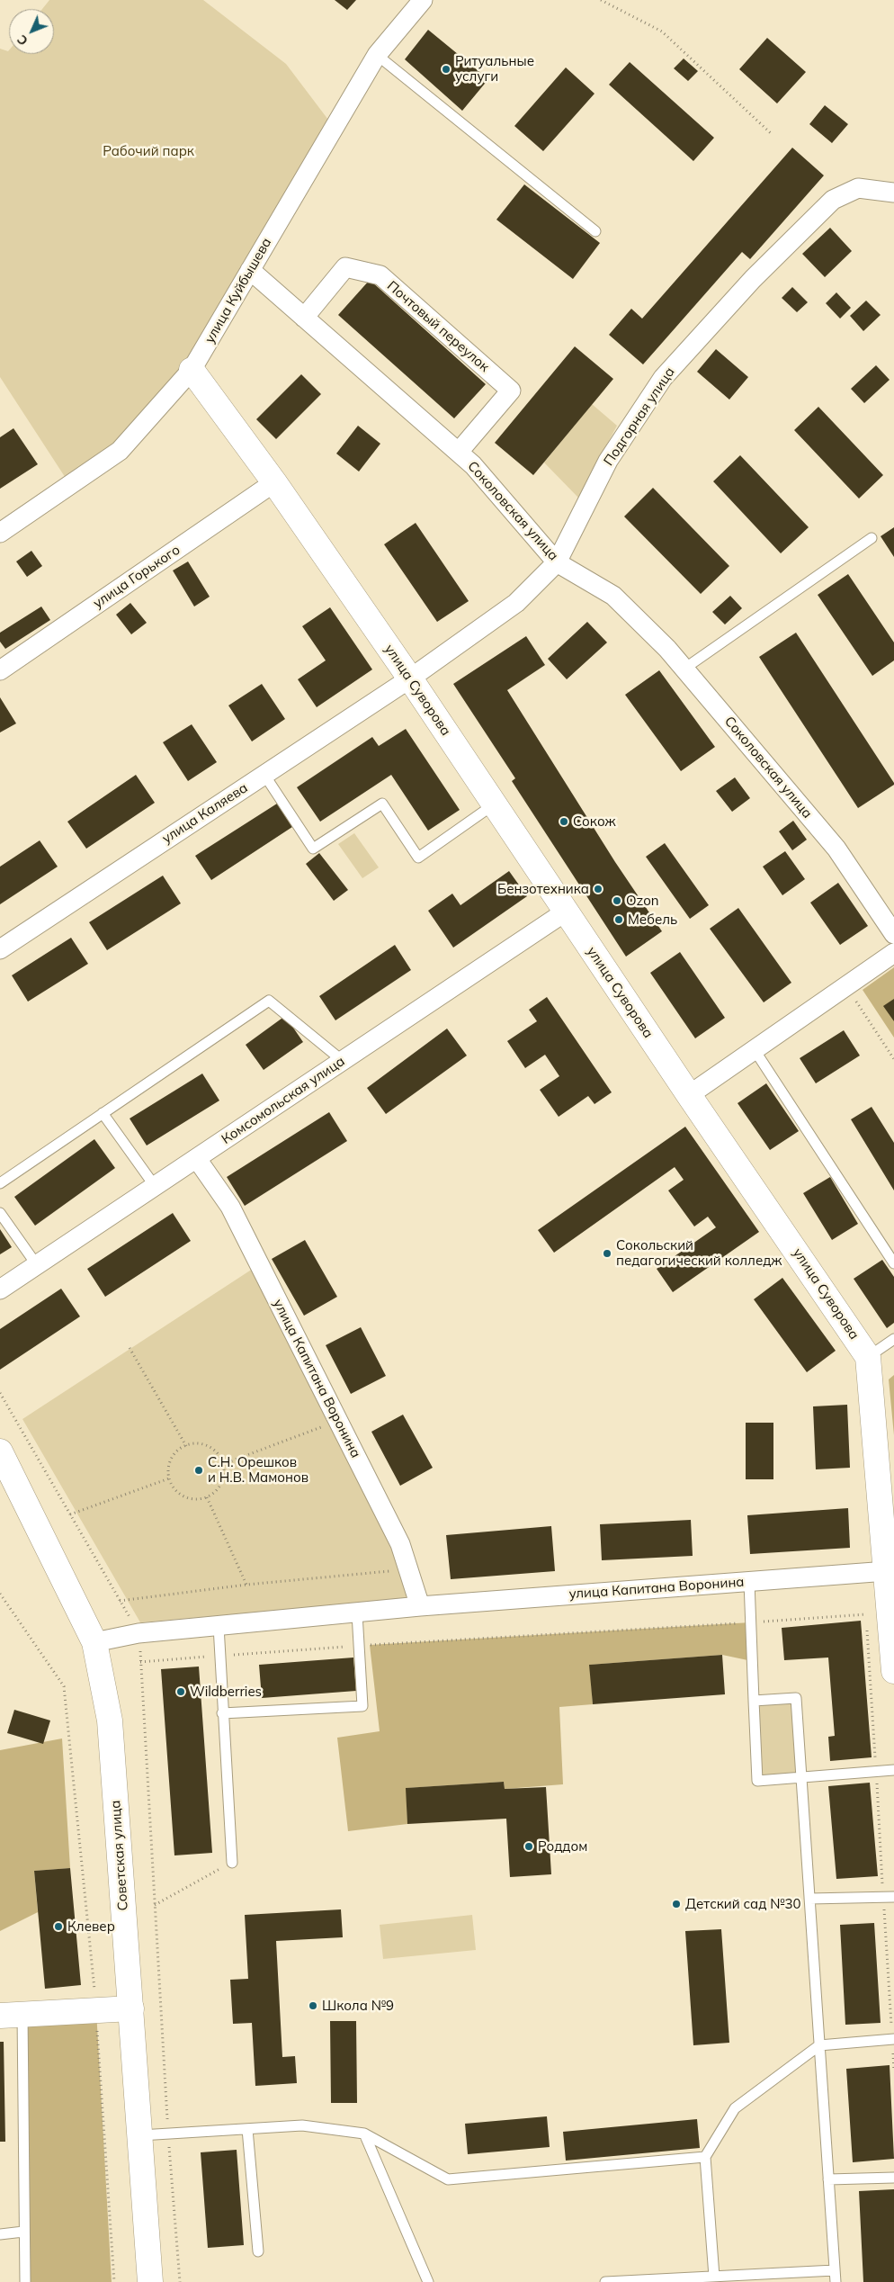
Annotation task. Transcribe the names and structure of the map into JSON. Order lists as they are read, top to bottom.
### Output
{
  "streets": {
    "street": [
      "улица Куйбышева",
      "Почтовый переулок",
      "Подгорная улица",
      "Соколовская улица",
      "улица Горького",
      "улица Суворова",
      "улица Каляева",
      "Комсомольская улица",
      "улица Капитана Воронина",
      "Советская улица"
    ]
  },
  "crossings": [
    ["улица Куйбышева", "Соколовская улица"],
    ["улица Куйбышева", "улица Суворова"],
    ["Почтовый переулок", "Соколовская улица"],
    ["Подгорная улица", "Соколовская улица"],
    ["Подгорная улица", "улица Суворова"],
    ["Подгорная улица", "улица Каляева"],
    ["улица Горького", "улица Суворова"],
    ["улица Суворова", "улица Каляева"],
    ["улица Суворова", "Комсомольская улица"],
    ["улица Суворова", "улица Капитана Воронина"],
    ["Комсомольская улица", "улица Капитана Воронина"],
    ["улица Капитана Воронина", "Советская улица"]
  ],
  "parks": ["Рабочий парк"],
  "places": [
    "Ритуальные услуги",
    "Сокож",
    "Бензотехника",
    "Ozon",
    "Мебель",
    "Сокольский педагогический колледж",
    "С.Н. Орешков и Н.В. Мамонов",
    "Wildberries",
    "Роддом",
    "Детский сад №30",
    "Клевер",
    "Школа №9"
  ],
  "north": "bottom left"
}
